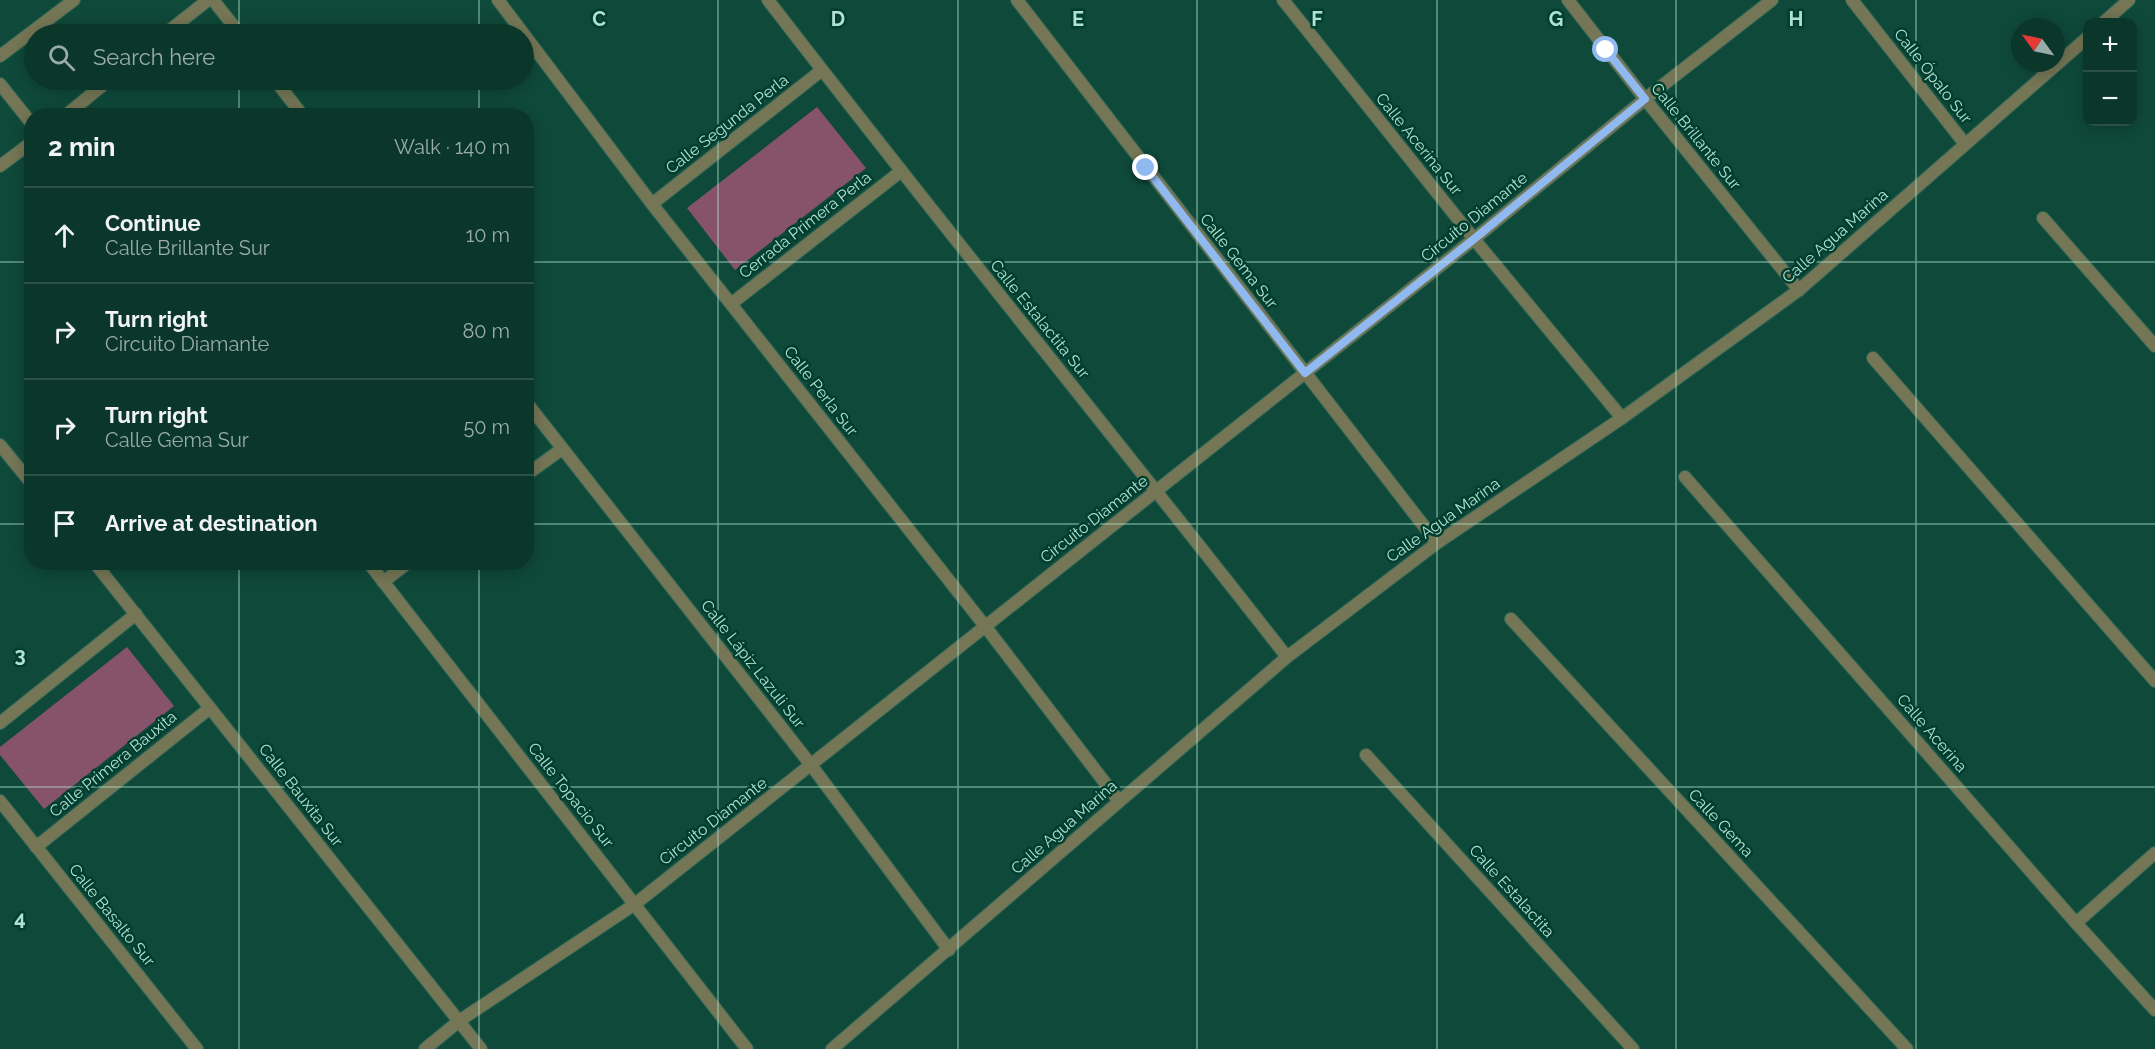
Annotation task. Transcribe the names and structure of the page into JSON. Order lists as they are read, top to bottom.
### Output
{
  "streets": {
    "street": [
      "Calle Ópalo Sur",
      "Calle Segunda Perla",
      "Calle Brillante Sur",
      "Calle Acerina Sur",
      "Circuito Diamante",
      "Cerrada Primera Perla",
      "Calle Agua Marina",
      "Calle Gema Sur",
      "Calle Estalactita Sur",
      "Calle Perla Sur",
      "Calle Lápiz Lazuli Sur",
      "Calle Acerina",
      "Calle Primera Bauxita",
      "Calle Bauxita Sur",
      "Calle Topacio Sur",
      "Calle Gema",
      "Calle Estalactita",
      "Calle Basalto Sur"
    ]
  },
  "crossings": [
    ["Calle Ópalo Sur", "Calle Agua Marina"],
    ["Calle Segunda Perla", "Calle Estalactita Sur"],
    ["Calle Segunda Perla", "Calle Perla Sur"],
    ["Calle Brillante Sur", "Circuito Diamante"],
    ["Calle Brillante Sur", "Calle Agua Marina"],
    ["Calle Acerina Sur", "Circuito Diamante"],
    ["Calle Acerina Sur", "Calle Agua Marina"],
    ["Circuito Diamante", "Calle Gema Sur"],
    ["Circuito Diamante", "Calle Estalactita Sur"],
    ["Circuito Diamante", "Calle Perla Sur"],
    ["Circuito Diamante", "Calle Lápiz Lazuli Sur"],
    ["Circuito Diamante", "Calle Bauxita Sur"],
    ["Circuito Diamante", "Calle Topacio Sur"],
    ["Cerrada Primera Perla", "Calle Estalactita Sur"],
    ["Cerrada Primera Perla", "Calle Perla Sur"],
    ["Calle Agua Marina", "Calle Gema Sur"],
    ["Calle Agua Marina", "Calle Estalactita Sur"],
    ["Calle Agua Marina", "Calle Perla Sur"],
    ["Calle Agua Marina", "Calle Lápiz Lazuli Sur"],
    ["Calle Primera Bauxita", "Calle Bauxita Sur"],
    ["Calle Primera Bauxita", "Calle Basalto Sur"]
  ],
  "north": "top left",
  "page": {
    "map_buttons": ["+", "−"],
    "search": "Search here",
    "heading": ["2 min", "Walk · 140 m"],
    "list": [
      ["Continue", "Calle Brillante Sur", "10 m"],
      ["Turn right", "Circuito Diamante", "80 m"],
      ["Turn right", "Calle Gema Sur", "50 m"],
      "Arrive at destination"
    ]
  },
  "grid": {
    "columns": [
      "C",
      "D",
      "E",
      "F",
      "G",
      "H"
    ],
    "rows": ["3", "4"]
  }
}
